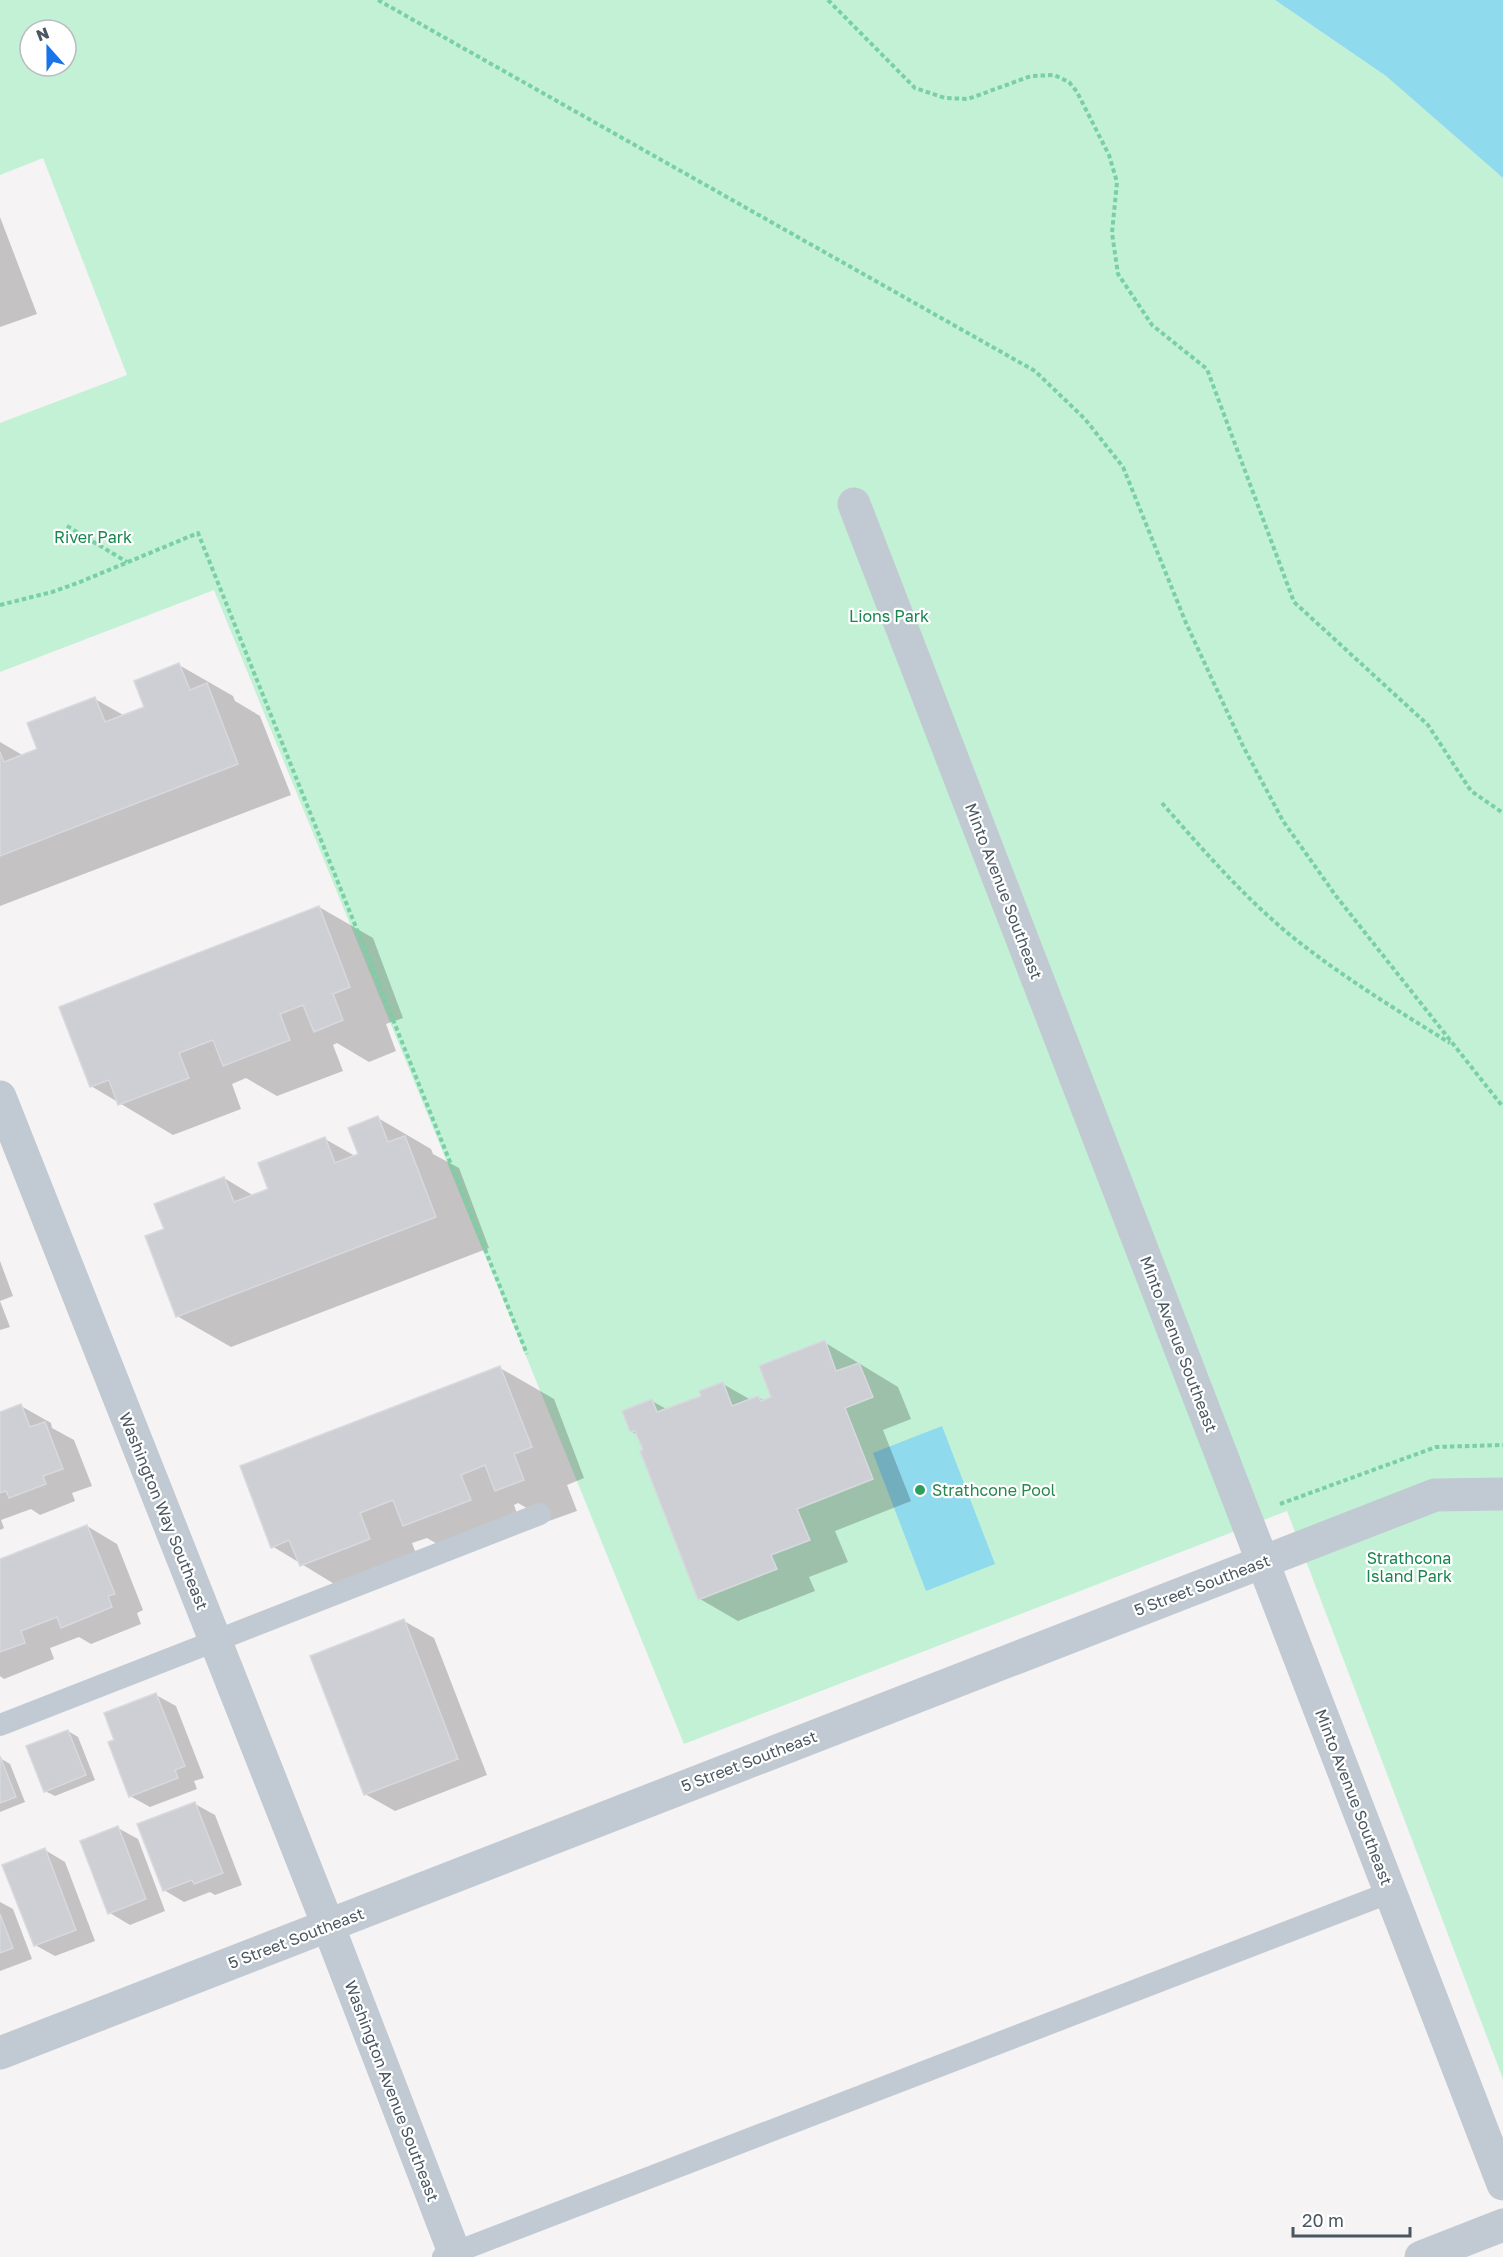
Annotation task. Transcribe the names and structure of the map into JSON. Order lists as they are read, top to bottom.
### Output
{
  "streets": {
    "street": [
      "Minto Avenue Southeast",
      "Washington Way Southeast",
      "5 Street Southeast",
      "Washington Avenue Southeast"
    ]
  },
  "crossings": [
    ["Minto Avenue Southeast", "5 Street Southeast"],
    ["Washington Way Southeast", "5 Street Southeast"],
    ["Washington Way Southeast", "Washington Avenue Southeast"],
    ["5 Street Southeast", "Washington Avenue Southeast"]
  ],
  "parks": ["River Park", "Lions Park", "Strathcona Island Park"],
  "places": ["Strathcone Pool"],
  "scale_bar": "20 m",
  "north": "top"
}
